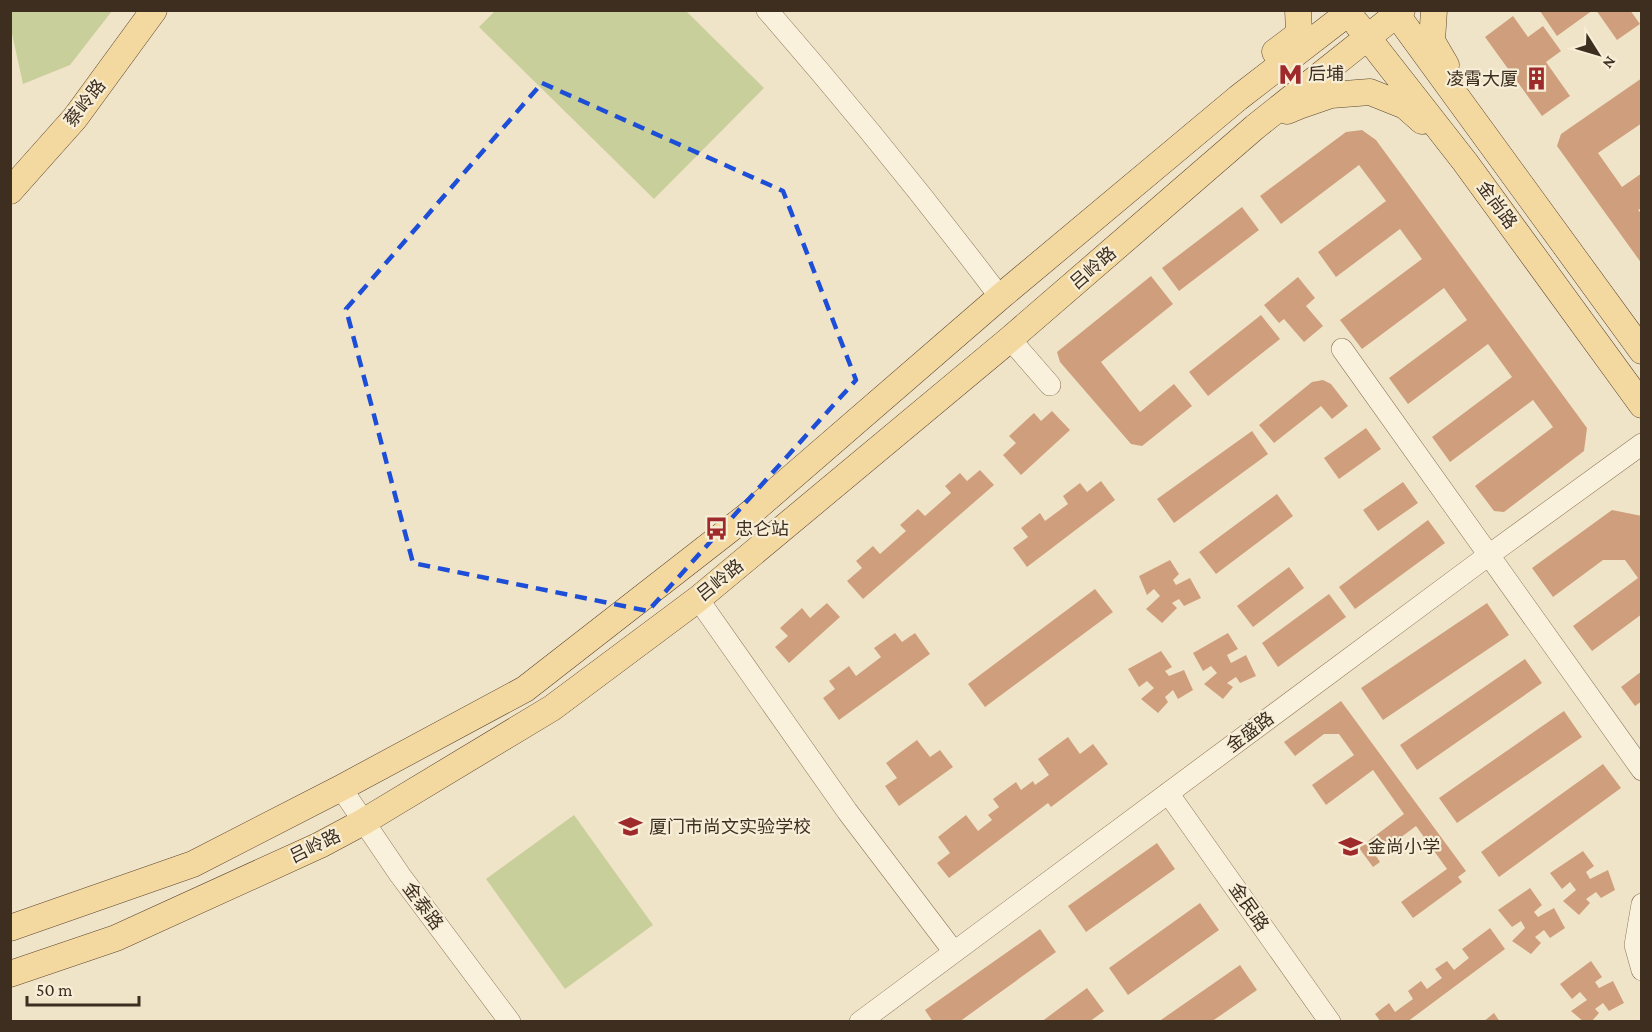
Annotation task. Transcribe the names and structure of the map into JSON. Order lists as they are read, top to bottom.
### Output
{
  "streets": {
    "main road": ["蔡岭路", "金尚路", "吕岭路"],
    "street": ["金盛路", "金泰路", "金民路"]
  },
  "crossings": [
    ["金尚路", "吕岭路"],
    ["吕岭路", "金泰路"],
    ["金盛路", "金民路"]
  ],
  "places": {
    "metro station": ["后埔"],
    "building": ["凌霄大厦"],
    "bus stop": ["忠仑站"],
    "school or university": ["厦门市尚文实验学校", "金尚小学"]
  },
  "scale_bar": "50 m",
  "north": "bottom right"
}
